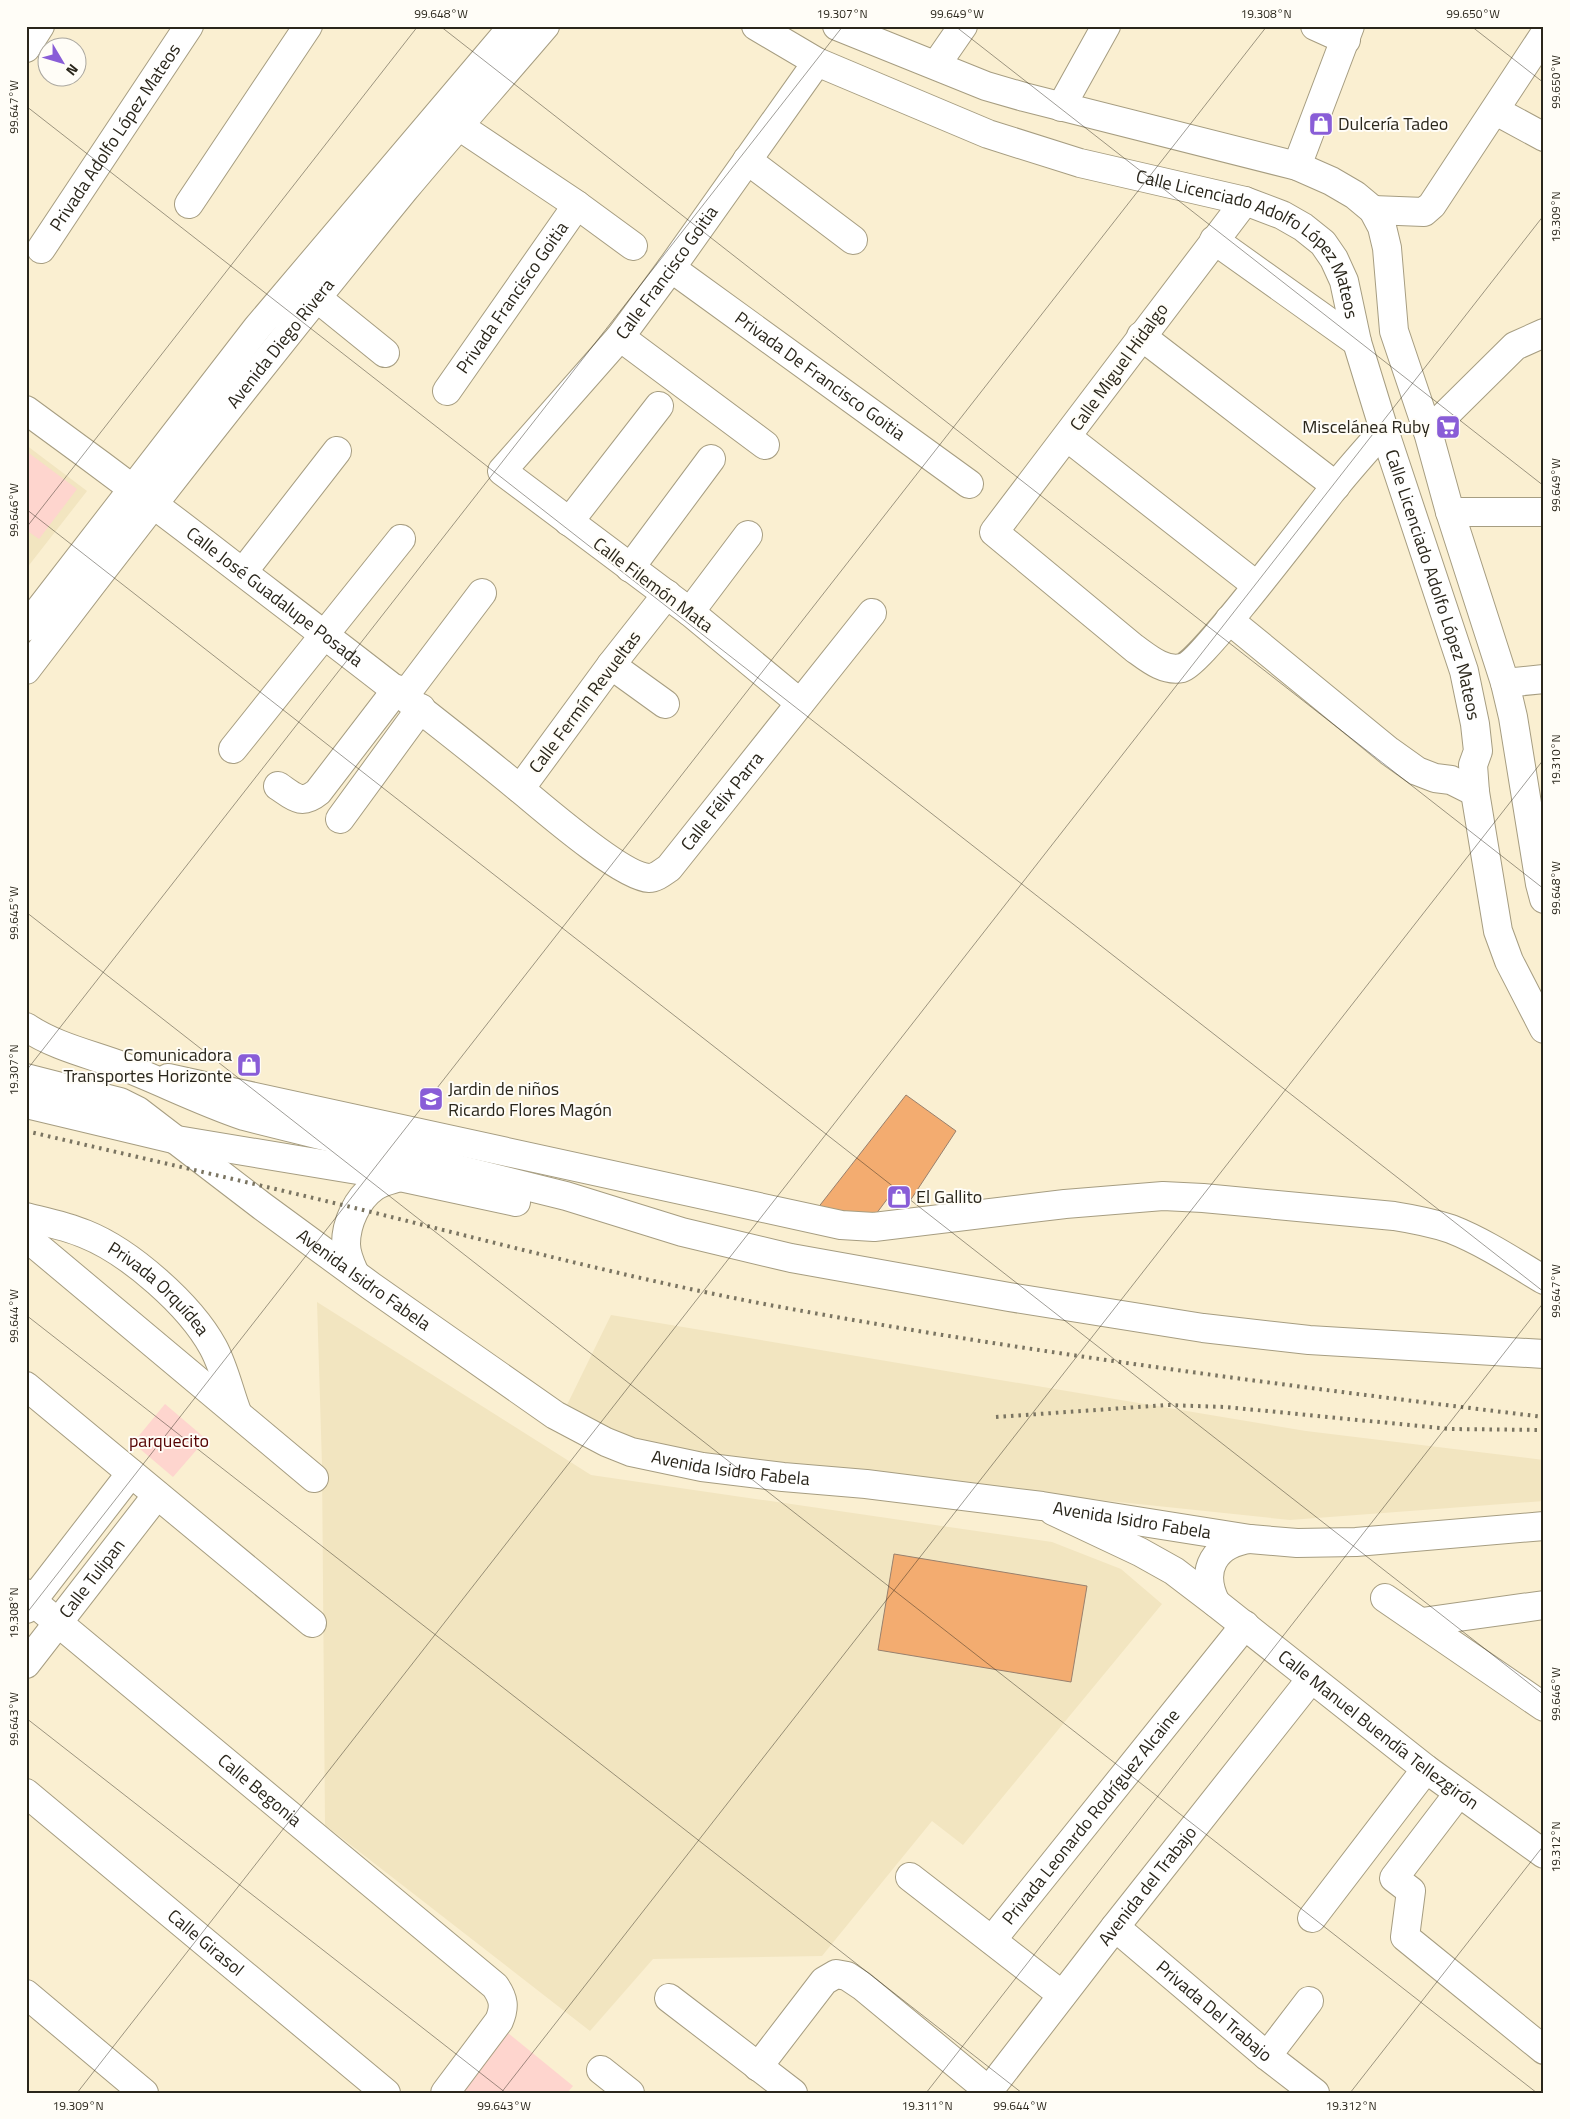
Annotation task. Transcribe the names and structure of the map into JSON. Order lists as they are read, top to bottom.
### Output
{
  "streets": {
    "main road": [
      "Privada Adolfo López Mateos",
      "Calle Licenciado Adolfo López Mateos",
      "Calle Francisco Goitia",
      "Privada Francisco Goitia",
      "Avenida Diego Rivera",
      "Calle Miguel Hidalgo",
      "Privada De Francisco Goitia",
      "Calle Filemón Mata",
      "Calle José Guadalupe Posada",
      "Calle Fermín Revueltas",
      "Calle Félix Parra",
      "Avenida Isidro Fabela",
      "Privada Orquídea",
      "Calle Tulipan",
      "Calle Manuel Buendía Tellezgirón",
      "Calle Begonia",
      "Privada Leonardo Rodríguez Alcaine",
      "Avenida del Trabajo",
      "Calle Girasol",
      "Privada Del Trabajo"
    ]
  },
  "crossings": [
    ["Calle Licenciado Adolfo López Mateos", "Calle Francisco Goitia"],
    ["Calle Licenciado Adolfo López Mateos", "Calle Miguel Hidalgo"],
    ["Calle Francisco Goitia", "Privada De Francisco Goitia"],
    ["Calle Francisco Goitia", "Calle Filemón Mata"],
    ["Avenida Diego Rivera", "Calle José Guadalupe Posada"],
    ["Calle Filemón Mata", "Calle Fermín Revueltas"],
    ["Calle Filemón Mata", "Calle Félix Parra"],
    ["Calle José Guadalupe Posada", "Calle Fermín Revueltas"],
    ["Calle José Guadalupe Posada", "Calle Félix Parra"],
    ["Calle Fermín Revueltas", "Calle Félix Parra"],
    ["Avenida Isidro Fabela", "Calle Manuel Buendía Tellezgirón"],
    ["Calle Tulipan", "Calle Begonia"],
    ["Calle Manuel Buendía Tellezgirón", "Privada Leonardo Rodríguez Alcaine"],
    ["Calle Manuel Buendía Tellezgirón", "Avenida del Trabajo"],
    ["Privada Leonardo Rodríguez Alcaine", "Avenida del Trabajo"],
    ["Avenida del Trabajo", "Privada Del Trabajo"]
  ],
  "parks": ["parquecito"],
  "places": {
    "shop": ["Dulcería Tadeo", "Comunicadora Transportes Horizonte", "El Gallito"],
    "supermarket": ["Miscelánea Ruby"],
    "school or university": ["Jardin de niños Ricardo Flores Magón"]
  },
  "north": "bottom right",
  "coordinates": [
    "99.648°W",
    "19.307°N",
    "99.649°W",
    "19.308°N",
    "99.650°W",
    "99.647°W",
    "19.309°N",
    "99.646°W",
    "19.310°N",
    "99.645°W",
    "99.644°W",
    "99.643°W",
    "19.312°N",
    "19.311°N"
  ]
}
